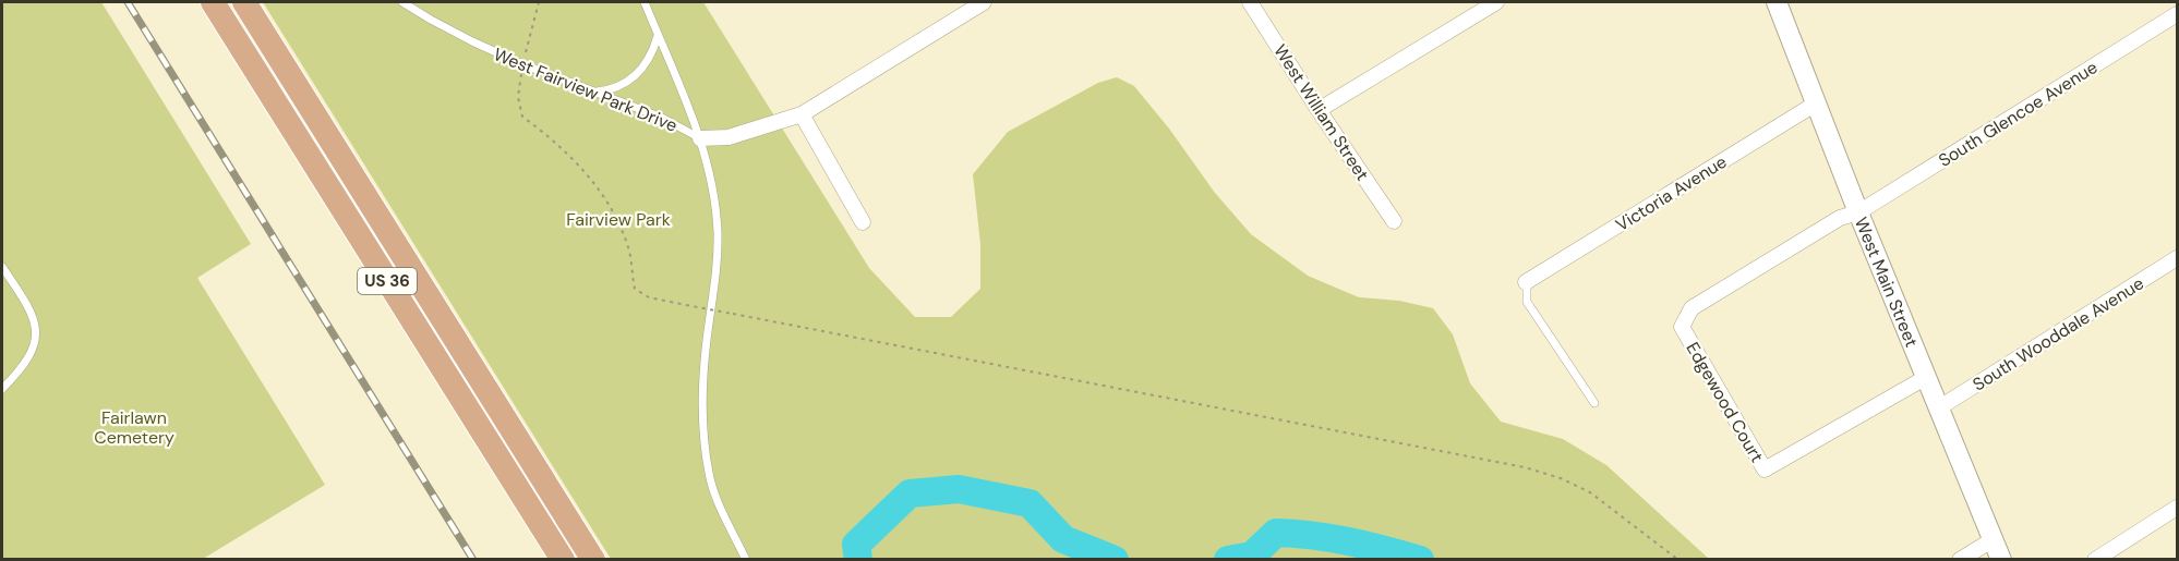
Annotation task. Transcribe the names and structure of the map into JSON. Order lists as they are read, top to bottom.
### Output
{
  "streets": {
    "main road": ["US 36"],
    "street": [
      "West William Street",
      "South Glencoe Avenue",
      "Victoria Avenue",
      "West Main Street",
      "South Wooddale Avenue",
      "Edgewood Court"
    ],
    "lane": ["West Fairview Park Drive"]
  },
  "crossings": [
    ["South Glencoe Avenue", "West Main Street"],
    ["South Glencoe Avenue", "Edgewood Court"],
    ["Victoria Avenue", "West Main Street"],
    ["West Main Street", "South Wooddale Avenue"],
    ["West Main Street", "Edgewood Court"]
  ],
  "parks": ["Fairview Park", "Fairlawn Cemetery"]
}
